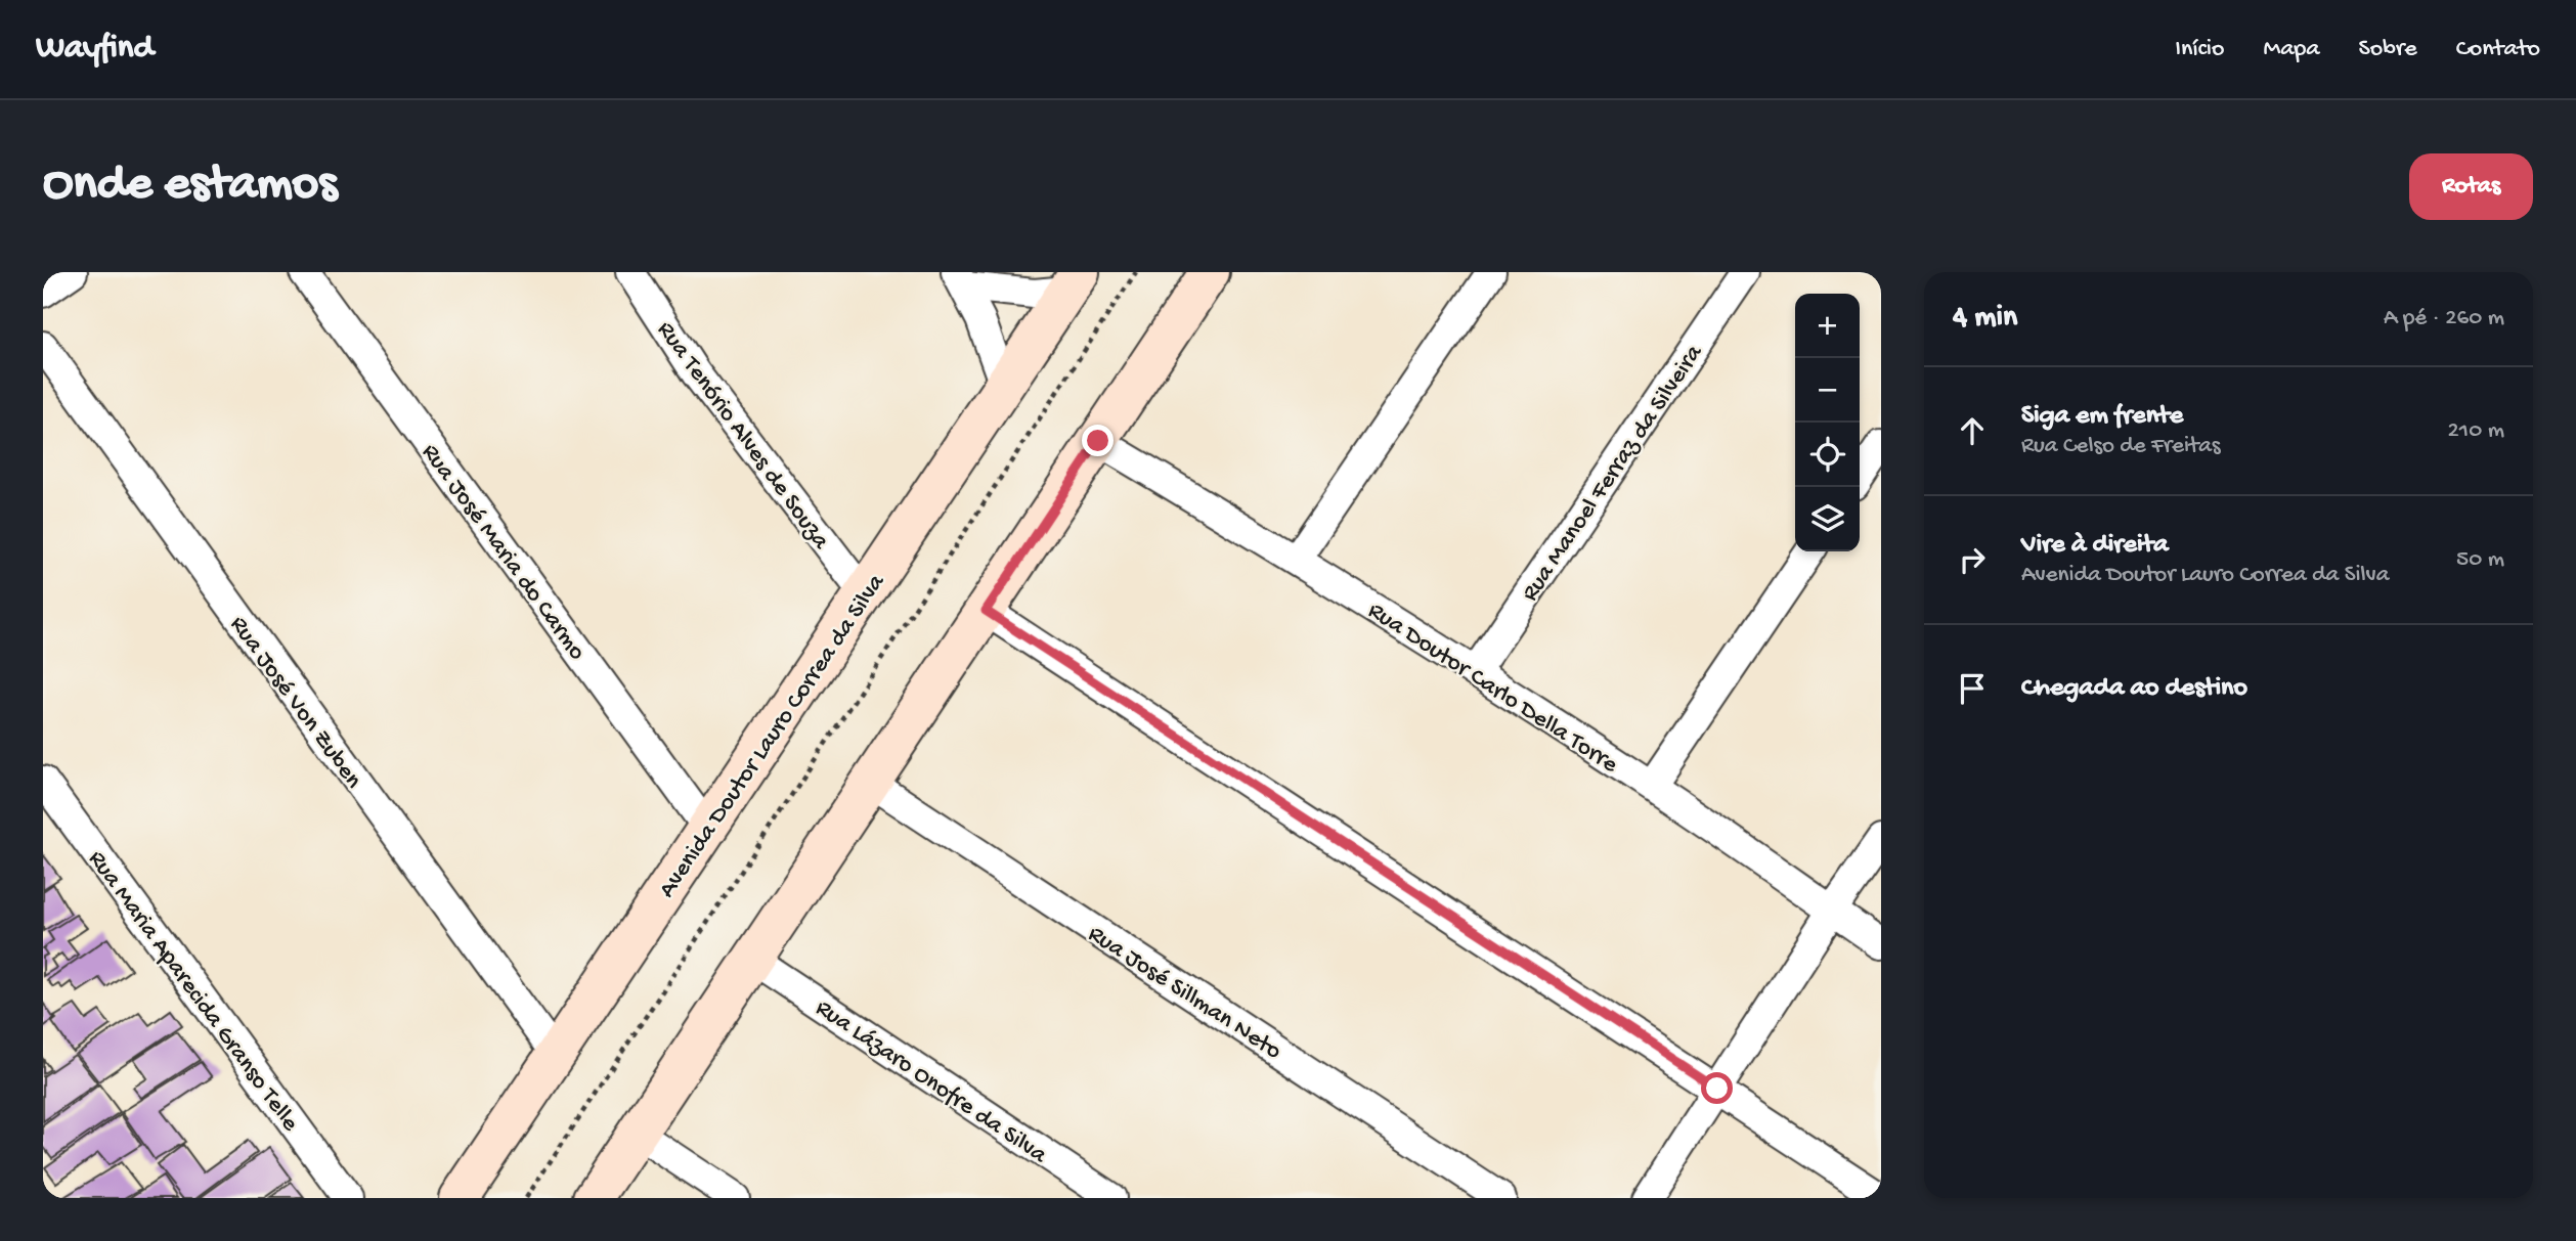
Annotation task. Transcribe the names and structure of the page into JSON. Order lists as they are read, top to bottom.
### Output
{
  "streets": {
    "main road": ["Avenida Doutor Lauro Correa da Silva"],
    "street": [
      "Rua Tenório Alves de Souza",
      "Rua Manoel Ferraz da Silveira",
      "Rua José Maria do Carmo",
      "Rua Doutor Carlo Della Torre",
      "Rua José Von Zuben",
      "Rua Maria Aparecida Granso Telle",
      "Rua José Sillman Neto",
      "Rua Lázaro Onofre da Silva"
    ]
  },
  "crossings": [
    ["Rua Tenório Alves de Souza", "Avenida Doutor Lauro Correa da Silva"],
    ["Rua Manoel Ferraz da Silveira", "Rua Doutor Carlo Della Torre"],
    ["Rua José Maria do Carmo", "Avenida Doutor Lauro Correa da Silva"],
    ["Rua José Von Zuben", "Avenida Doutor Lauro Correa da Silva"]
  ],
  "page": {
    "header": "Wayfind",
    "nav": [
      "Início",
      "Mapa",
      "Sobre",
      "Contato"
    ],
    "buttons": "Rotas",
    "title": "Onde estamos",
    "heading": ["4 min", "A pé · 260 m"],
    "map_buttons": ["+", "−"],
    "list": [
      ["Siga em frente", "Rua Celso de Freitas", "210 m"],
      ["Vire à direita", "Avenida Doutor Lauro Correa da Silva", "50 m"],
      "Chegada ao destino"
    ]
  }
}
